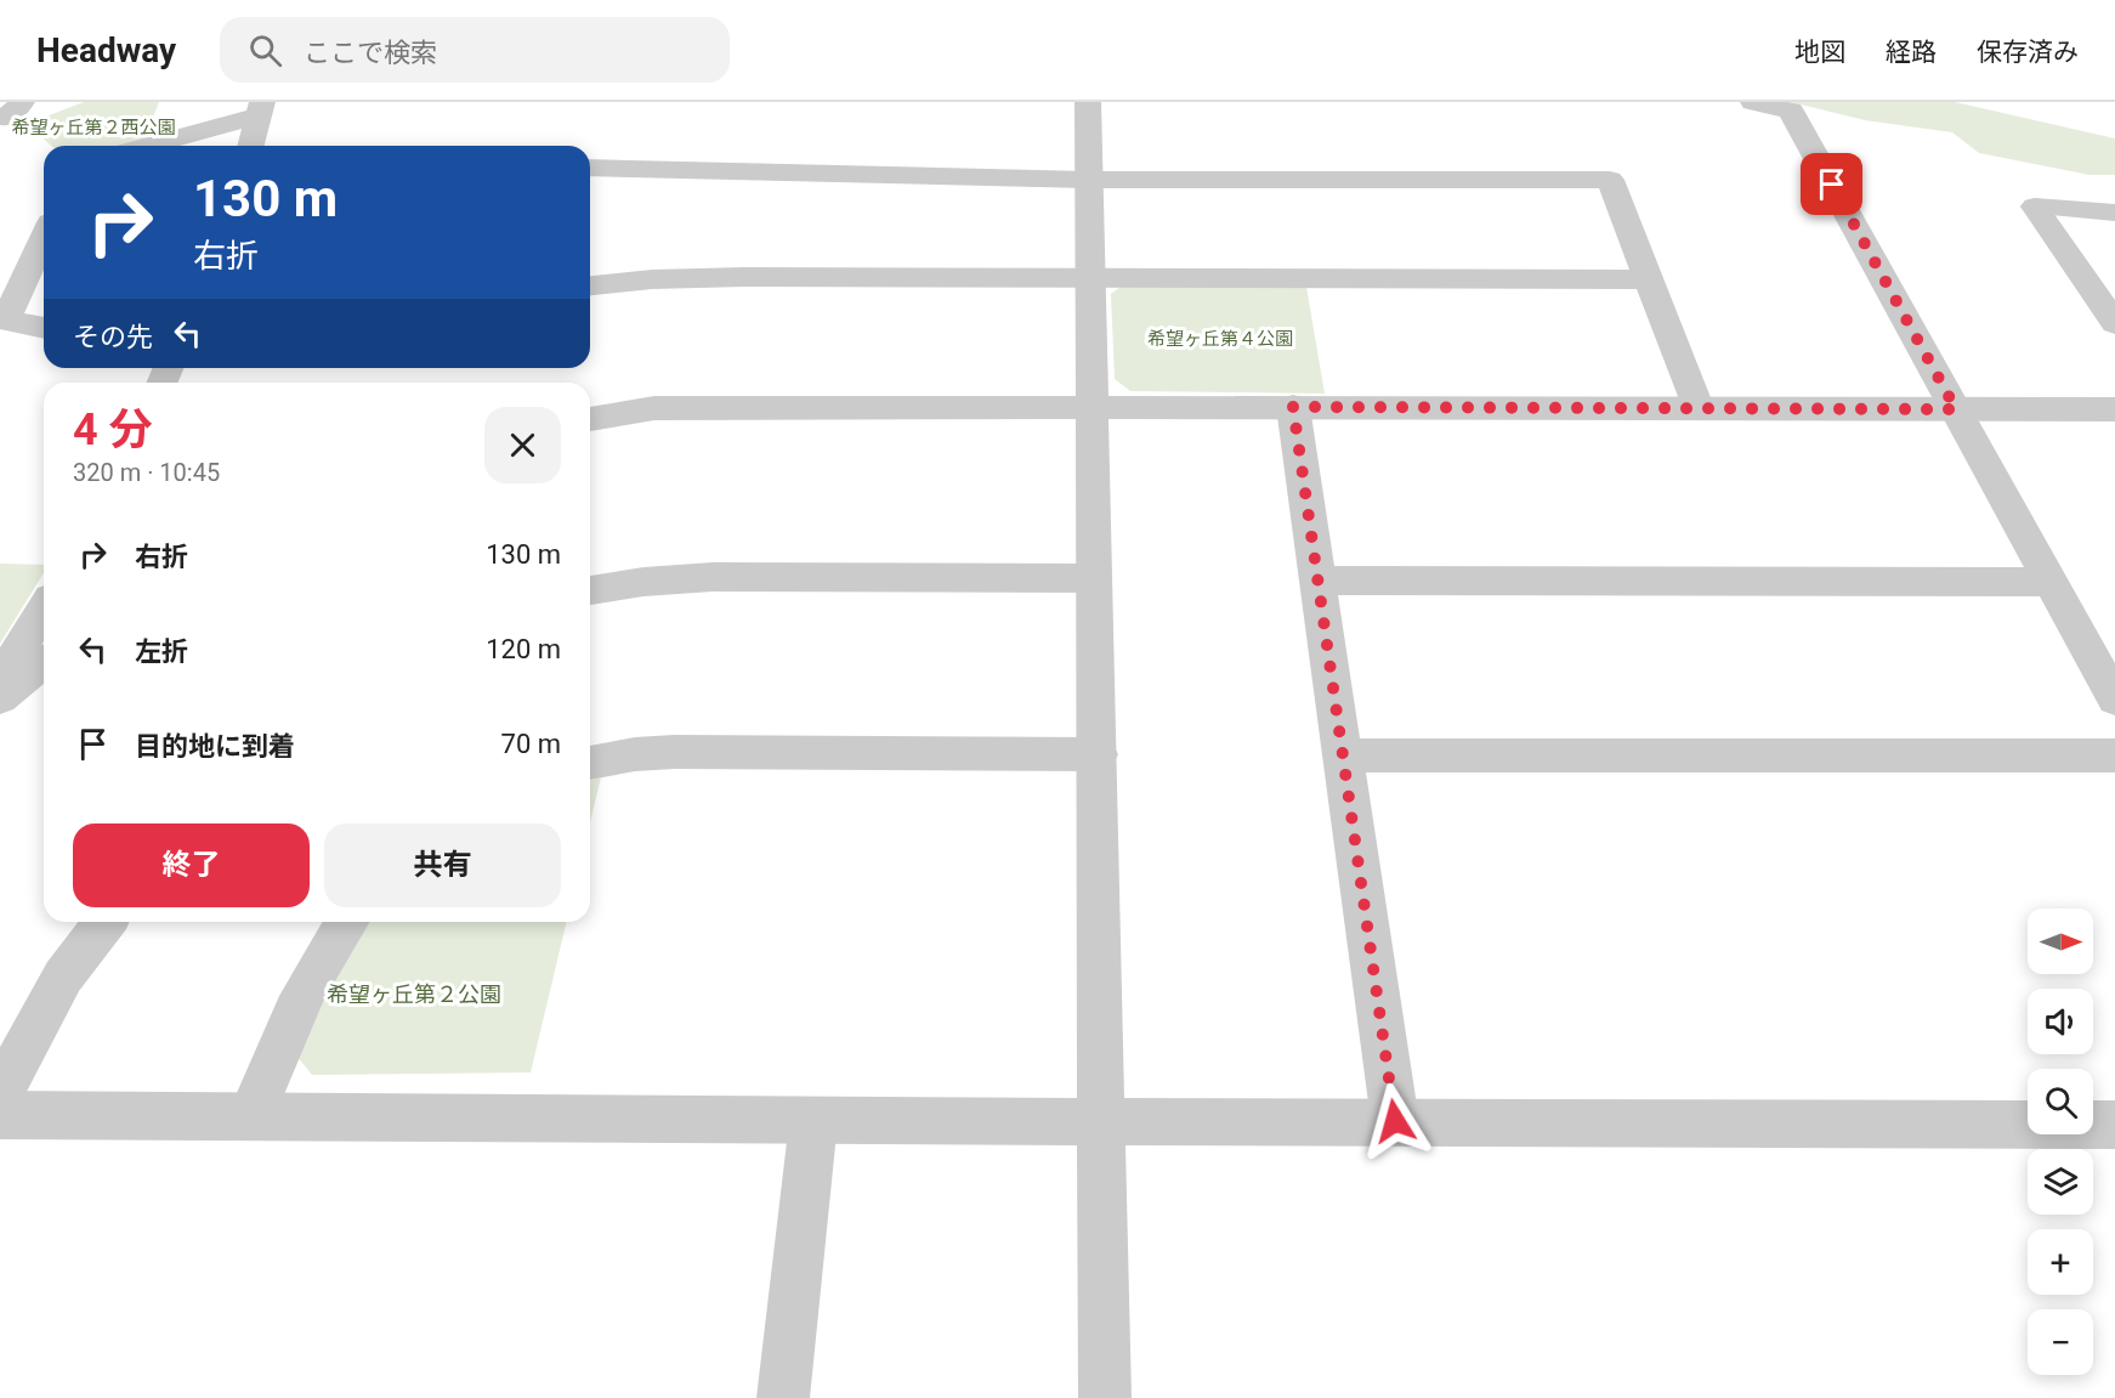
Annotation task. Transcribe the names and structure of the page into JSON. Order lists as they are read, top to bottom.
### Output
{
  "parks": ["希望ヶ丘第２西公園", "希望ヶ丘第４公園", "希望ヶ丘第２公園"],
  "north": "right",
  "page": {
    "header": "Headway",
    "search": "ここで検索",
    "nav": ["地図", "経路", "保存済み"],
    "turn": ["130 m", "右折"],
    "then": "その先",
    "heading": ["4 分", "320 m · 10:45"],
    "list": [
      {
        "name": "右折",
        "value": "130 m"
      },
      {
        "name": "左折",
        "value": "120 m"
      },
      {
        "name": "目的地に到着",
        "value": "70 m"
      }
    ],
    "buttons": ["終了", "共有"],
    "map_buttons": ["+", "−"]
  }
}
